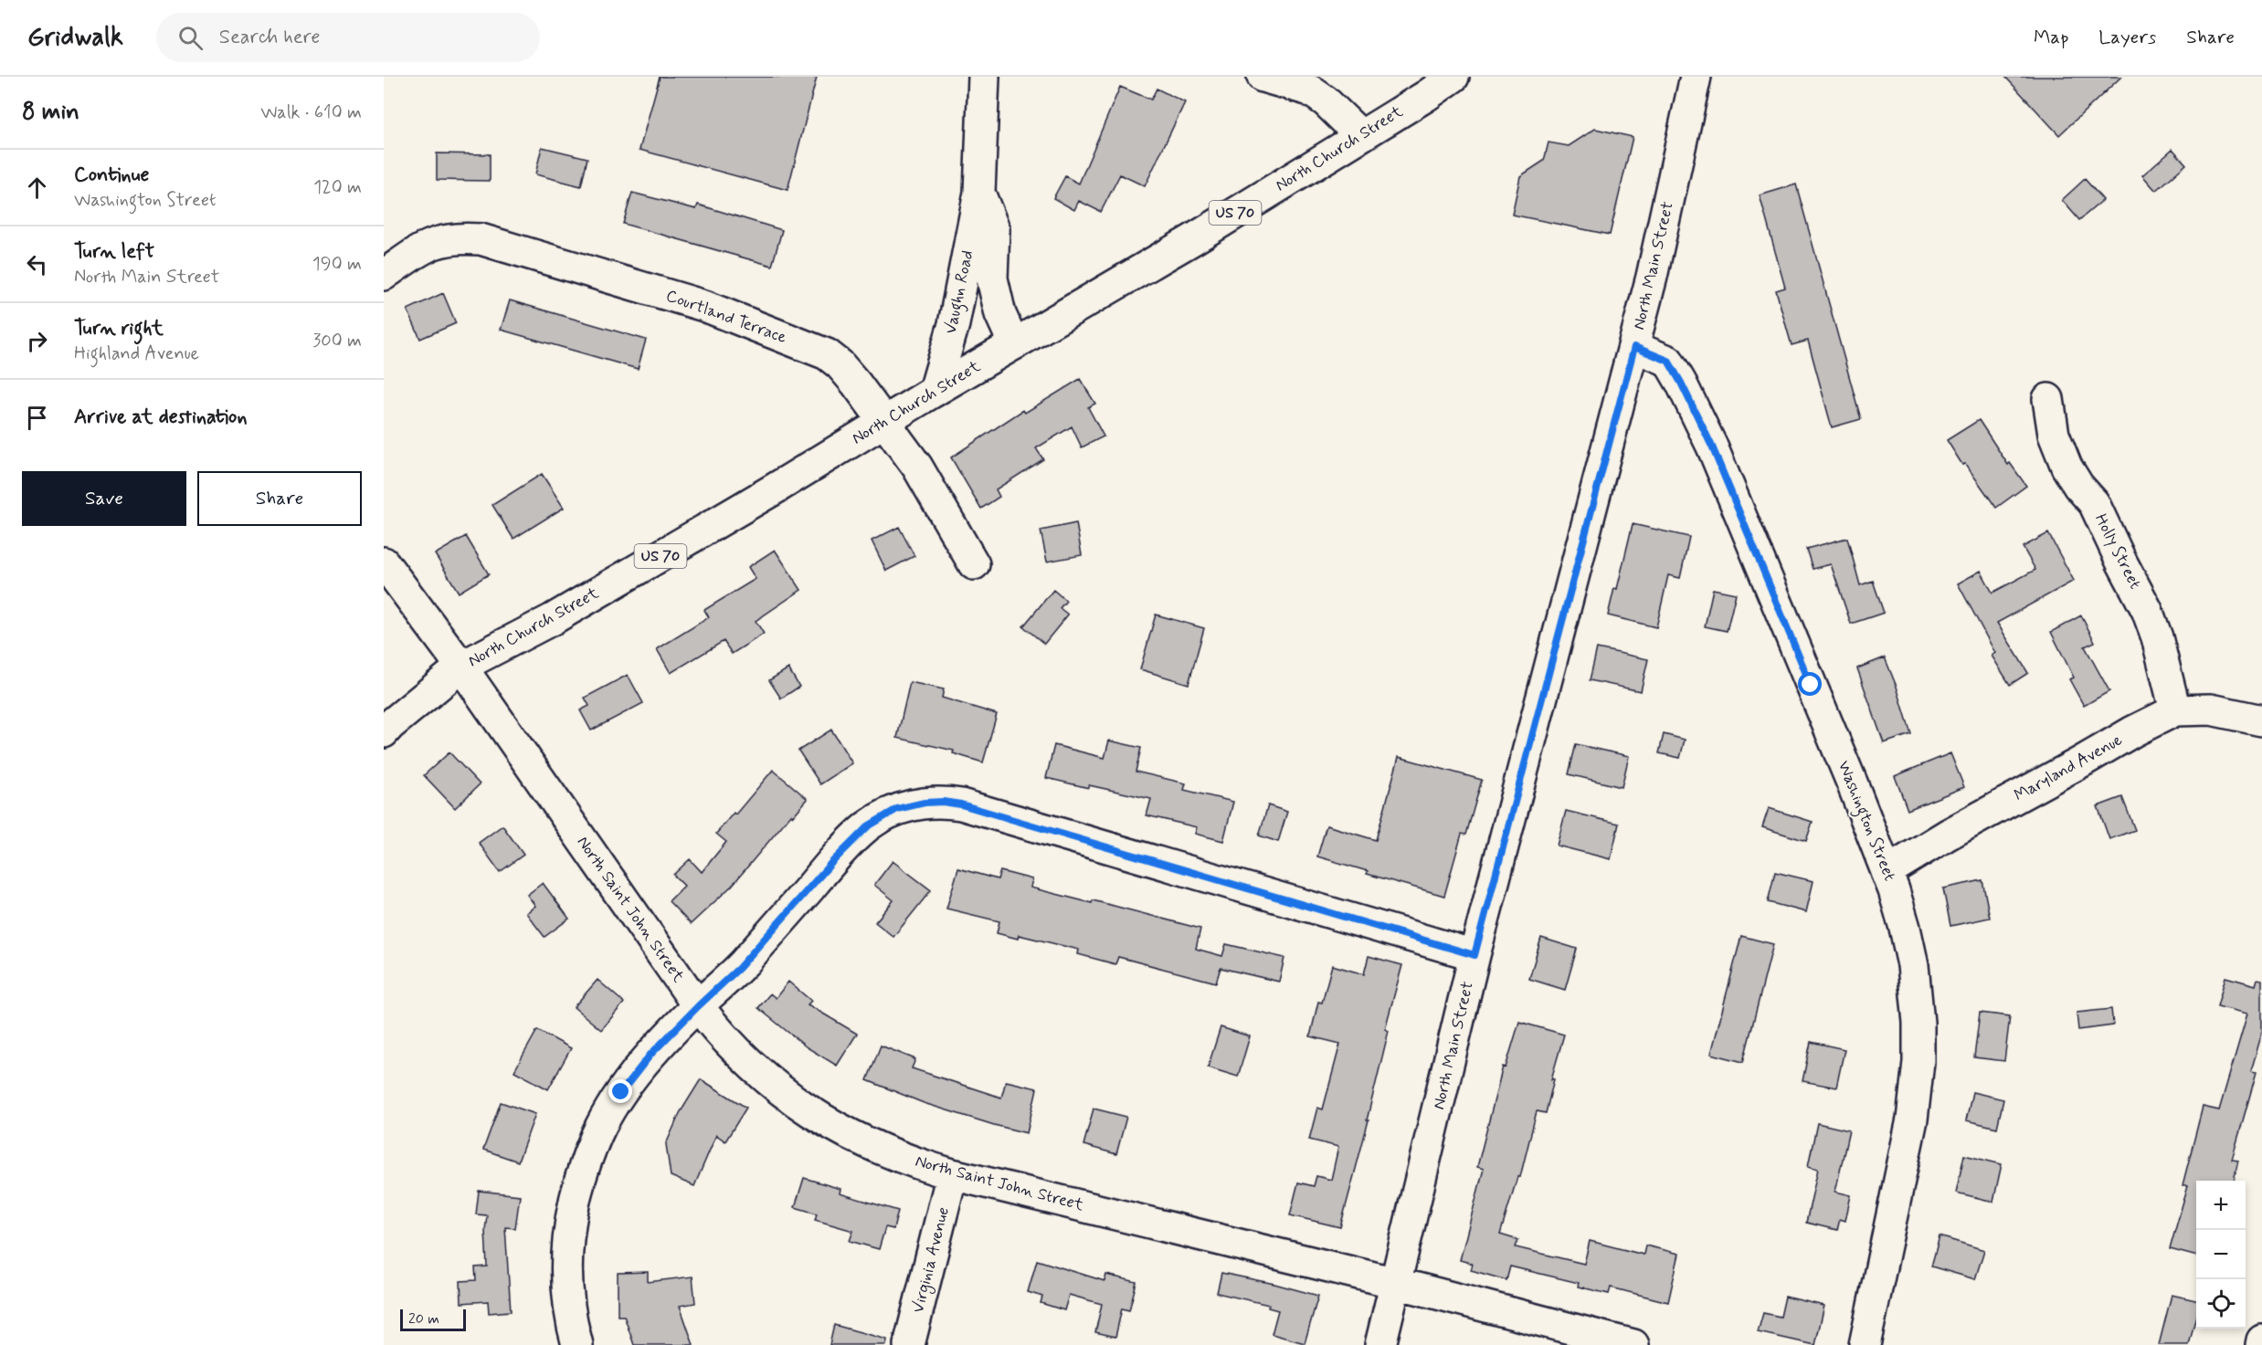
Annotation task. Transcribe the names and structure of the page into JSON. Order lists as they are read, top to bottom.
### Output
{
  "streets": {
    "street": [
      "North Church Street",
      "US 70",
      "North Main Street",
      "Vaughn Road",
      "Courtland Terrace",
      "Holly Street",
      "Maryland Avenue",
      "Washington Street",
      "North Saint John Street",
      "Virginia Avenue"
    ]
  },
  "crossings": [
    ["North Church Street", "Vaughn Road"],
    ["North Church Street", "Courtland Terrace"],
    ["North Church Street", "North Saint John Street"],
    ["North Main Street", "Washington Street"],
    ["North Main Street", "North Saint John Street"],
    ["Holly Street", "Maryland Avenue"],
    ["Maryland Avenue", "Washington Street"],
    ["North Saint John Street", "Virginia Avenue"]
  ],
  "scale_bar": "20 m",
  "page": {
    "header": "Gridwalk",
    "search": "Search here",
    "nav": ["Map", "Layers", "Share"],
    "heading": ["8 min", "Walk · 610 m"],
    "list": [
      ["Continue", "Washington Street", "120 m"],
      ["Turn left", "North Main Street", "190 m"],
      ["Turn right", "Highland Avenue", "300 m"],
      "Arrive at destination"
    ],
    "buttons": ["Save", "Share"],
    "map_buttons": ["+", "−"],
    "scale": "20 m"
  }
}
